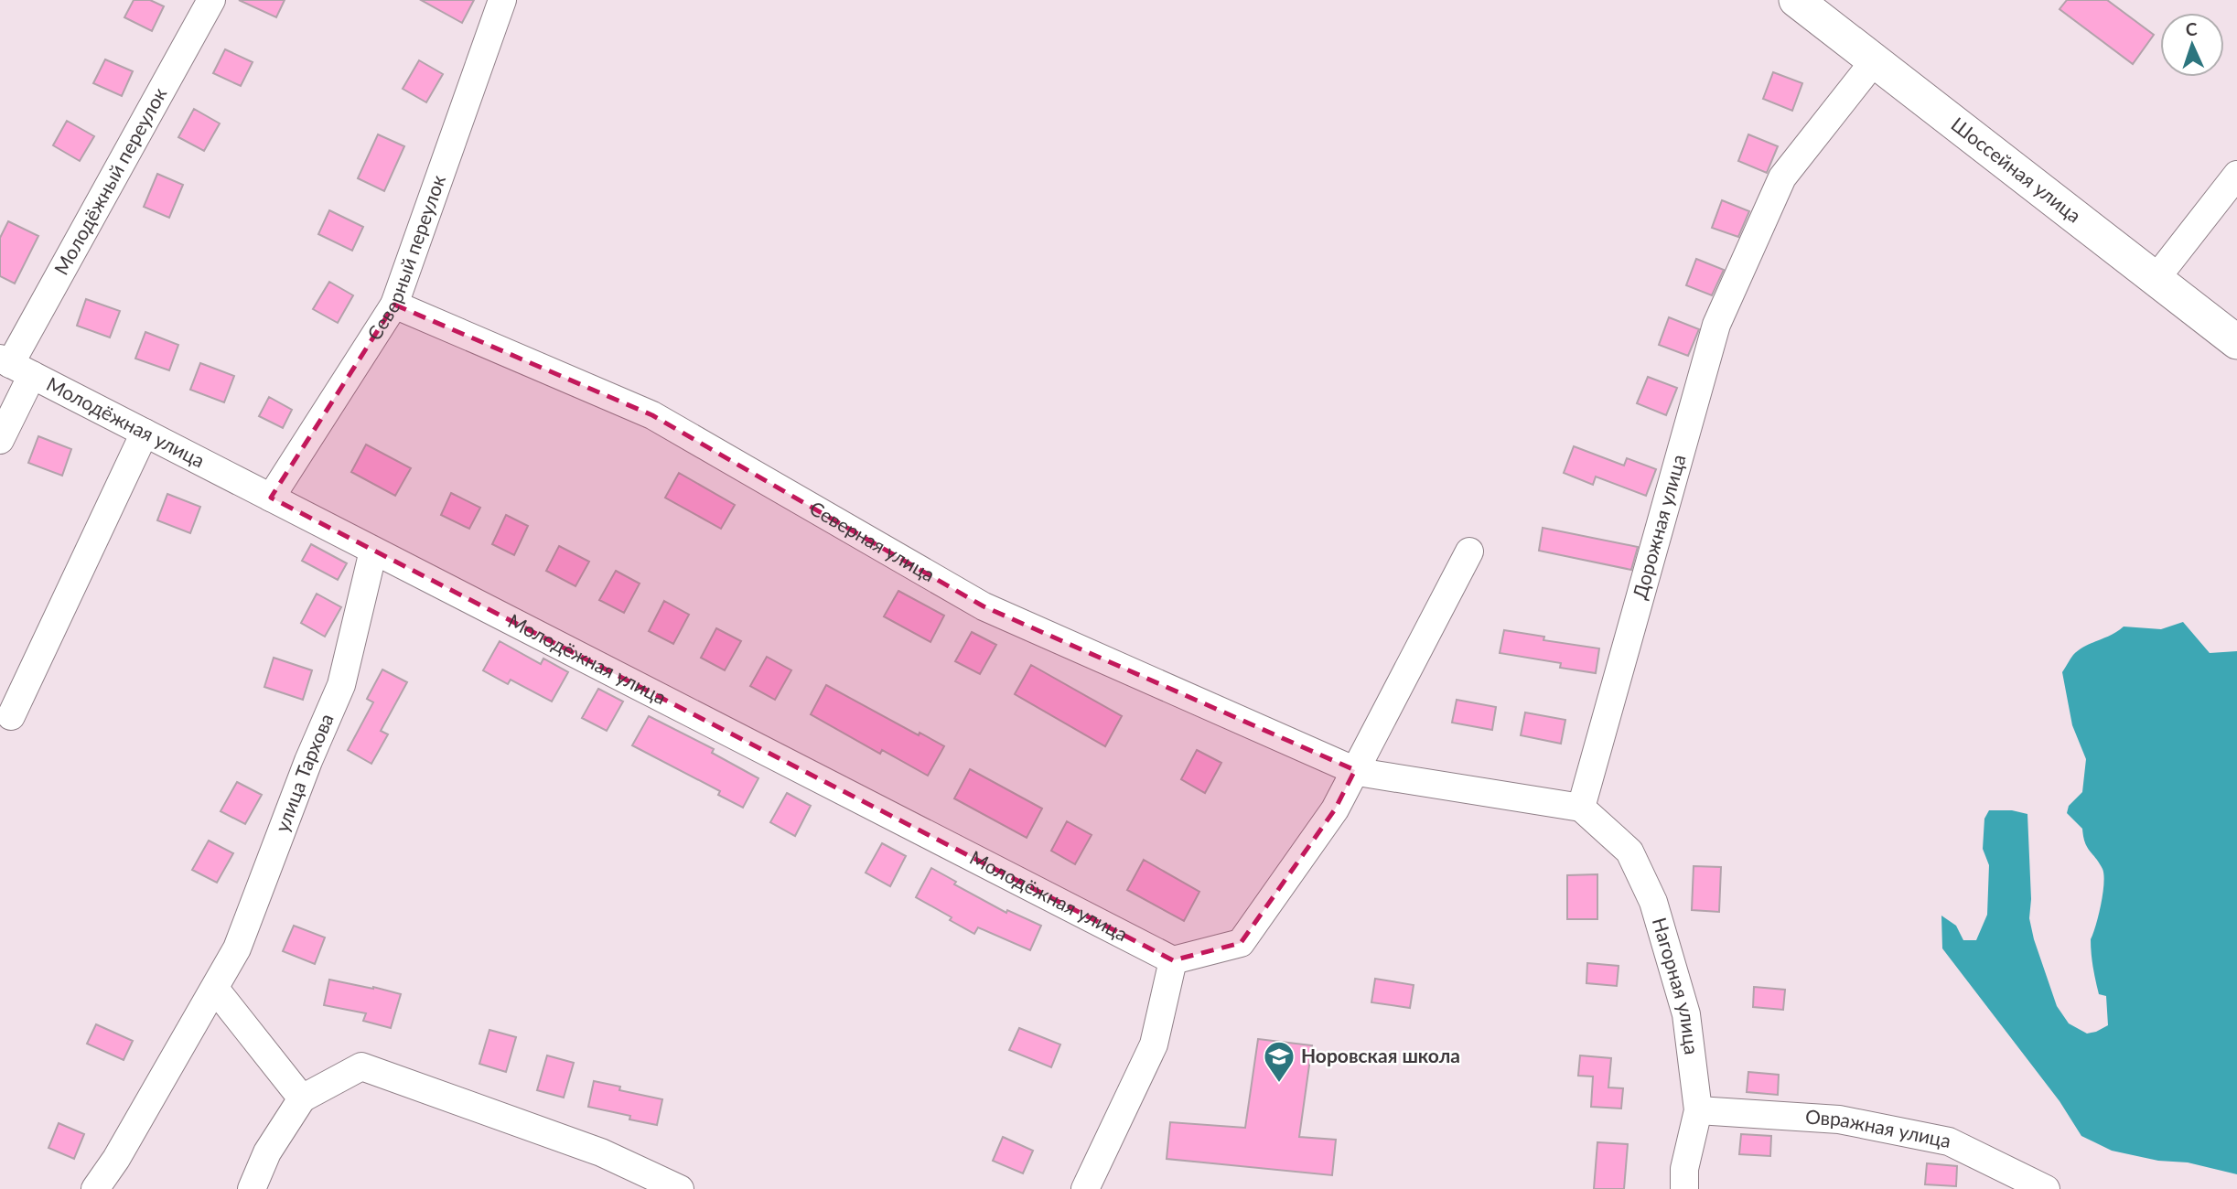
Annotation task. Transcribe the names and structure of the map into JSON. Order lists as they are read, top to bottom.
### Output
{
  "streets": {
    "main road": ["Шоссейная улица"],
    "street": [
      "Молодёжный переулок",
      "Северный переулок",
      "Молодёжная улица",
      "Дорожная улица",
      "Северная улица",
      "улица Тархова",
      "Нагорная улица",
      "Овражная улица"
    ]
  },
  "crossings": [
    ["Шоссейная улица", "Дорожная улица"],
    ["Молодёжный переулок", "Молодёжная улица"],
    ["Северный переулок", "Молодёжная улица"],
    ["Северный переулок", "Северная улица"],
    ["Молодёжная улица", "улица Тархова"],
    ["Дорожная улица", "Нагорная улица"],
    ["Нагорная улица", "Овражная улица"]
  ],
  "places": {
    "school or university": ["Норовская школа"]
  },
  "north": "top"
}
